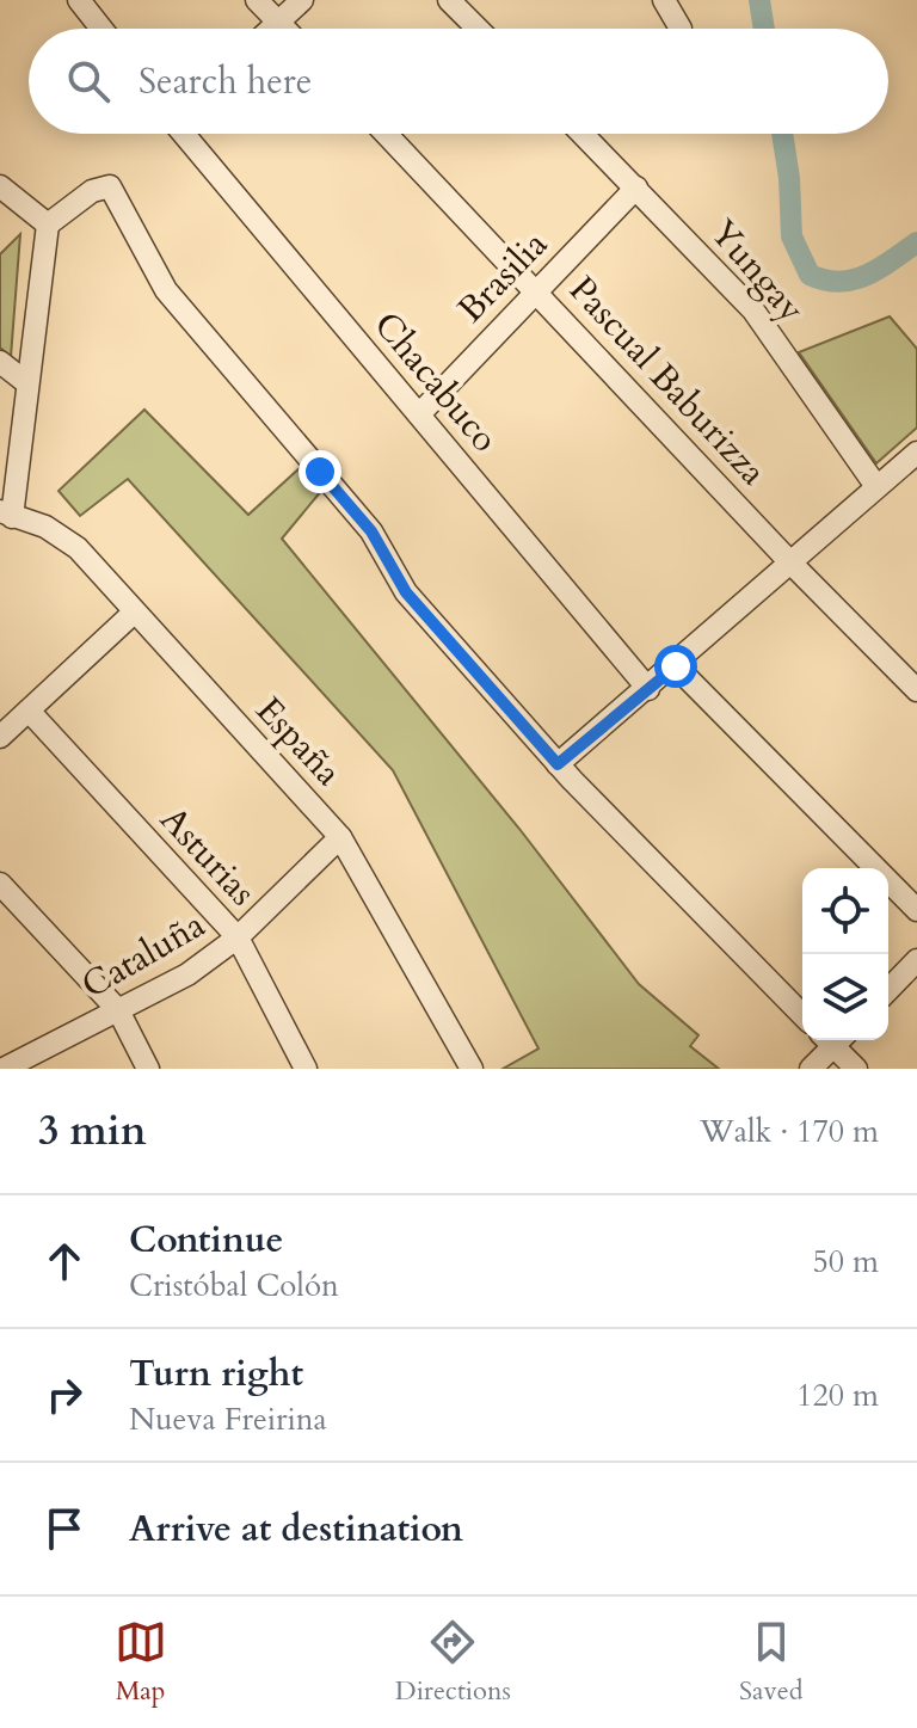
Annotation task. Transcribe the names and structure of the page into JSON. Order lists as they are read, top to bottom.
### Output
{
  "streets": {
    "street": [
      "Yungay",
      "Brasilia",
      "Pascual Baburizza",
      "Chacabuco",
      "España",
      "Asturias",
      "Cataluña"
    ]
  },
  "crossings": [
    ["Yungay", "Brasilia"],
    ["Brasilia", "Pascual Baburizza"],
    ["Brasilia", "Chacabuco"],
    ["España", "Cataluña"],
    ["Asturias", "Cataluña"]
  ],
  "page": {
    "search": "Search here",
    "heading": ["3 min", "Walk · 170 m"],
    "list": [
      ["Continue", "Cristóbal Colón", "50 m"],
      ["Turn right", "Nueva Freirina", "120 m"],
      "Arrive at destination"
    ],
    "nav": ["Map", "Directions", "Saved"]
  }
}
